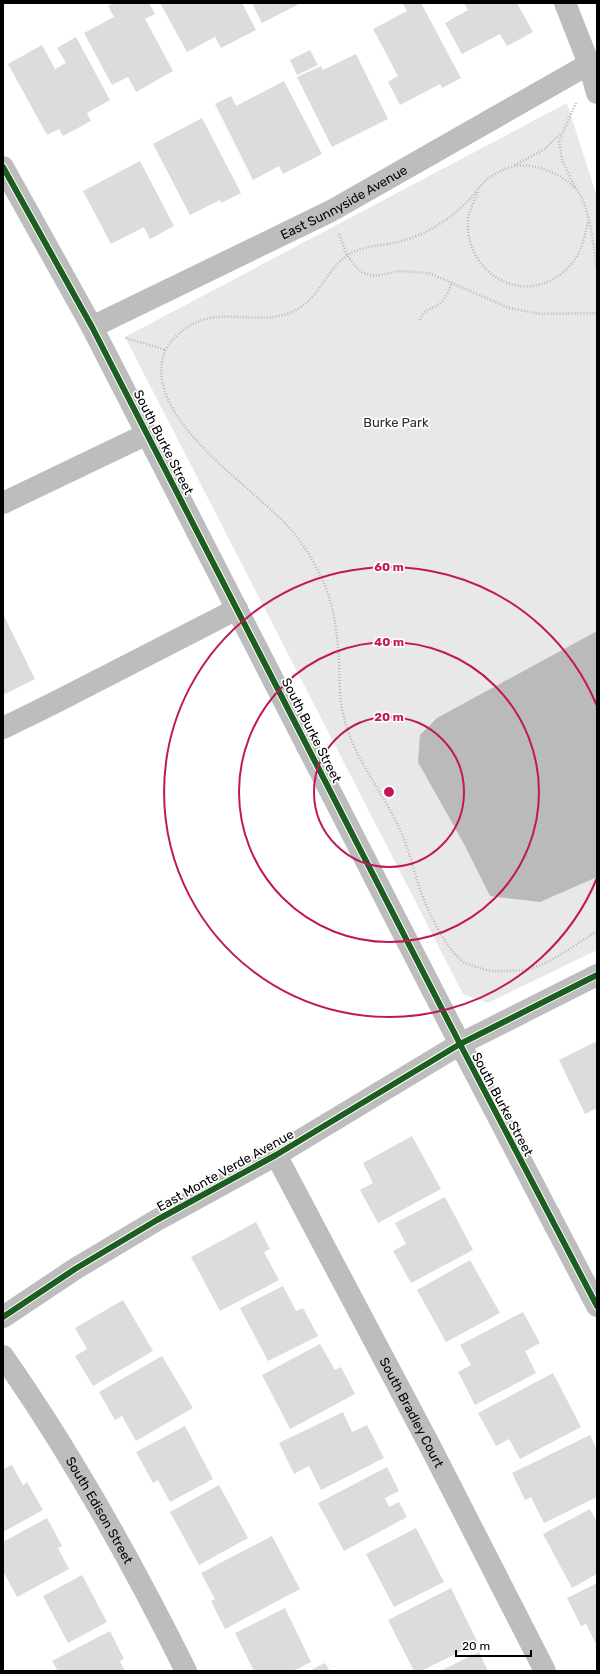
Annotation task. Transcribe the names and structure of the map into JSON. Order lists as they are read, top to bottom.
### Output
{
  "streets": {
    "street": [
      "East Sunnyside Avenue",
      "South Burke Street",
      "East Monte Verde Avenue",
      "South Bradley Court",
      "South Edison Street"
    ]
  },
  "crossings": [
    ["East Sunnyside Avenue", "South Burke Street"],
    ["South Burke Street", "East Monte Verde Avenue"],
    ["East Monte Verde Avenue", "South Bradley Court"]
  ],
  "parks": ["Burke Park"],
  "scale_bar": "20 m",
  "rings": ["60 m", "40 m", "20 m"]
}
